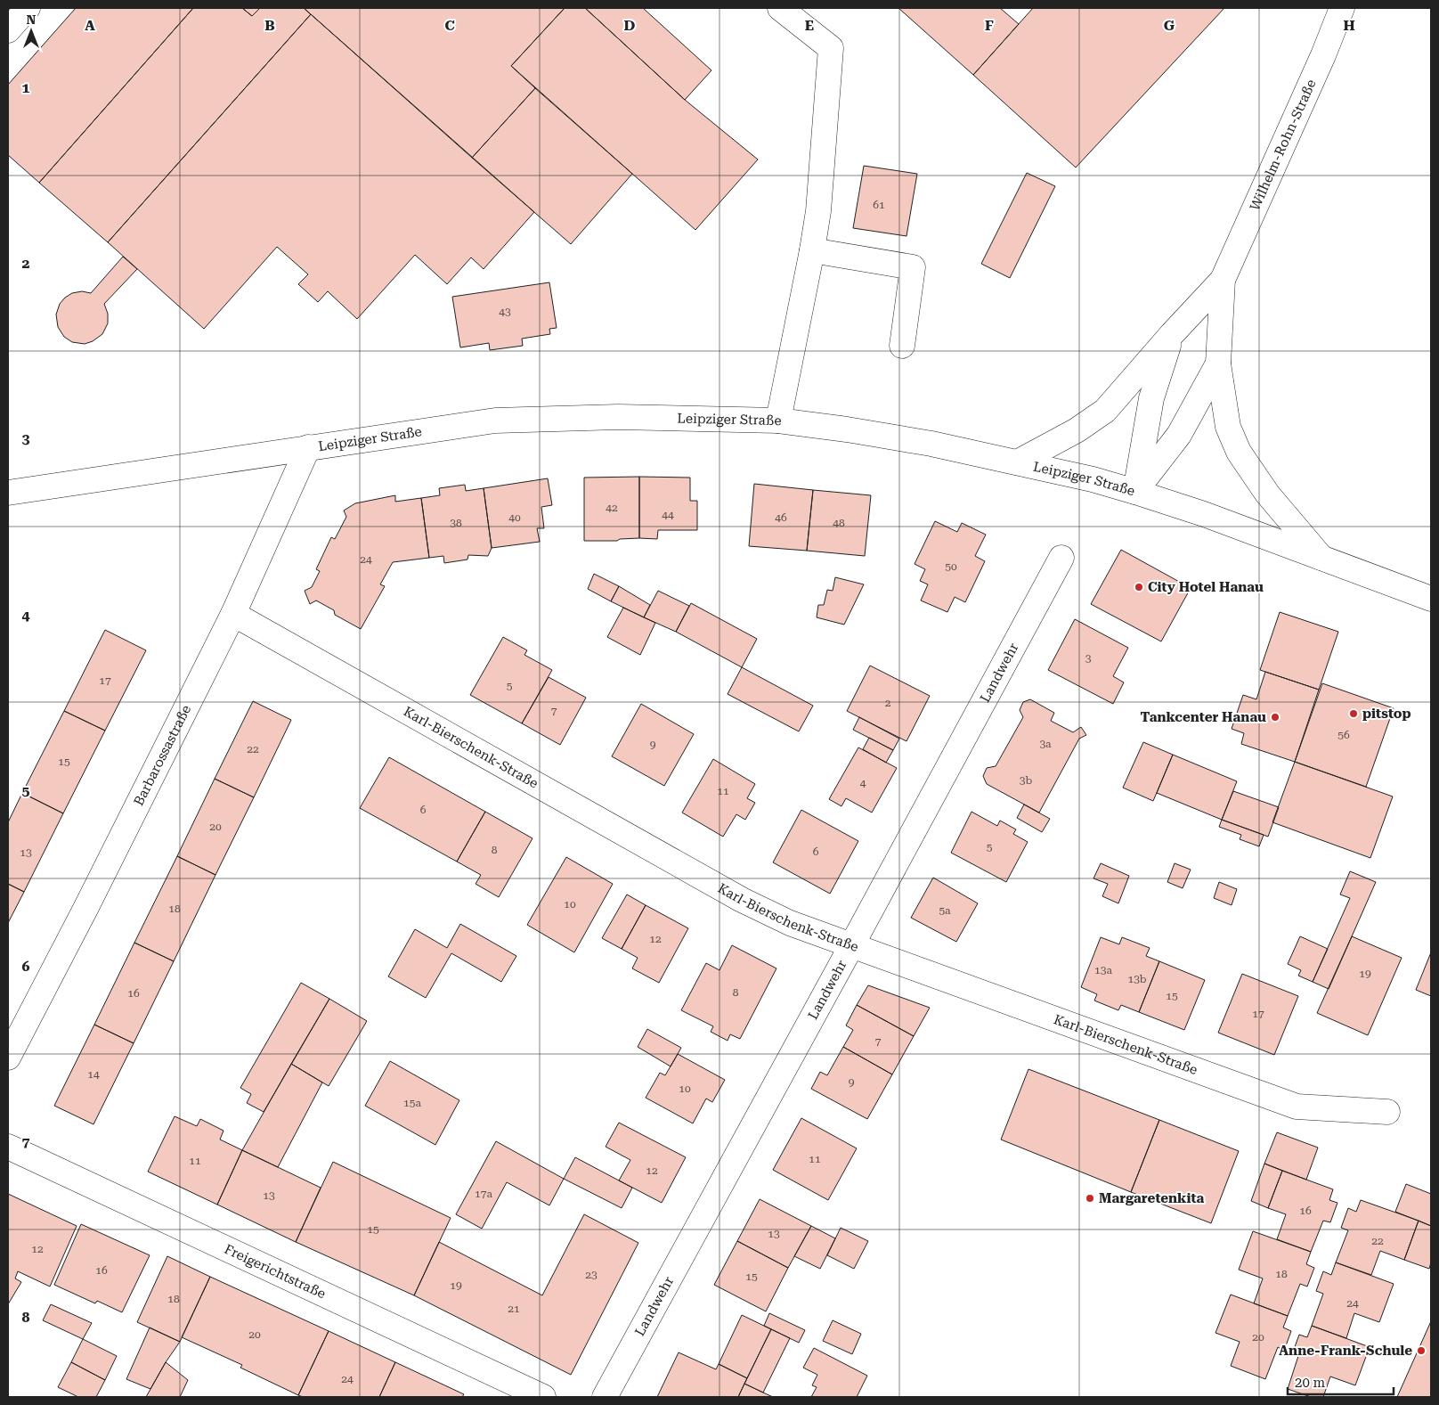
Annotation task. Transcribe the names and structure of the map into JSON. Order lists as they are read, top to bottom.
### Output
{
  "streets": {
    "street": [
      "Wilhelm-Rohn-Straße",
      "Leipziger Straße",
      "Landwehr",
      "Karl-Bierschenk-Straße",
      "Barbarossastraße",
      "Freigerichtstraße"
    ]
  },
  "crossings": [
    ["Wilhelm-Rohn-Straße", "Leipziger Straße"],
    ["Leipziger Straße", "Barbarossastraße"],
    ["Landwehr", "Karl-Bierschenk-Straße"],
    ["Karl-Bierschenk-Straße", "Barbarossastraße"]
  ],
  "places": [
    "City Hotel Hanau",
    "pitstop",
    "Tankcenter Hanau",
    "Margaretenkita",
    "Anne-Frank-Schule"
  ],
  "house_numbers": [
    "61",
    "43",
    "42",
    "44",
    "40",
    "46",
    "38",
    "48",
    "24",
    "50",
    "3",
    "17",
    "5",
    "2",
    "7",
    "56",
    "3a",
    "9",
    "22",
    "15",
    "3b",
    "4",
    "11",
    "6",
    "20",
    "5",
    "8",
    "6",
    "13",
    "10",
    "18",
    "5a",
    "12",
    "13a",
    "19",
    "13b",
    "8",
    "16",
    "15",
    "17",
    "7",
    "14",
    "9",
    "10",
    "15a",
    "11",
    "11",
    "12",
    "17a",
    "13",
    "16",
    "15",
    "13",
    "22",
    "12",
    "16",
    "18",
    "23",
    "15",
    "19",
    "18",
    "24",
    "21",
    "20",
    "20",
    "24"
  ],
  "scale_bar": "20 m",
  "north": "top",
  "grid": {
    "columns": [
      "A",
      "B",
      "C",
      "D",
      "E",
      "F",
      "G",
      "H"
    ],
    "rows": [
      "1",
      "2",
      "3",
      "4",
      "5",
      "6",
      "7",
      "8"
    ]
  }
}
